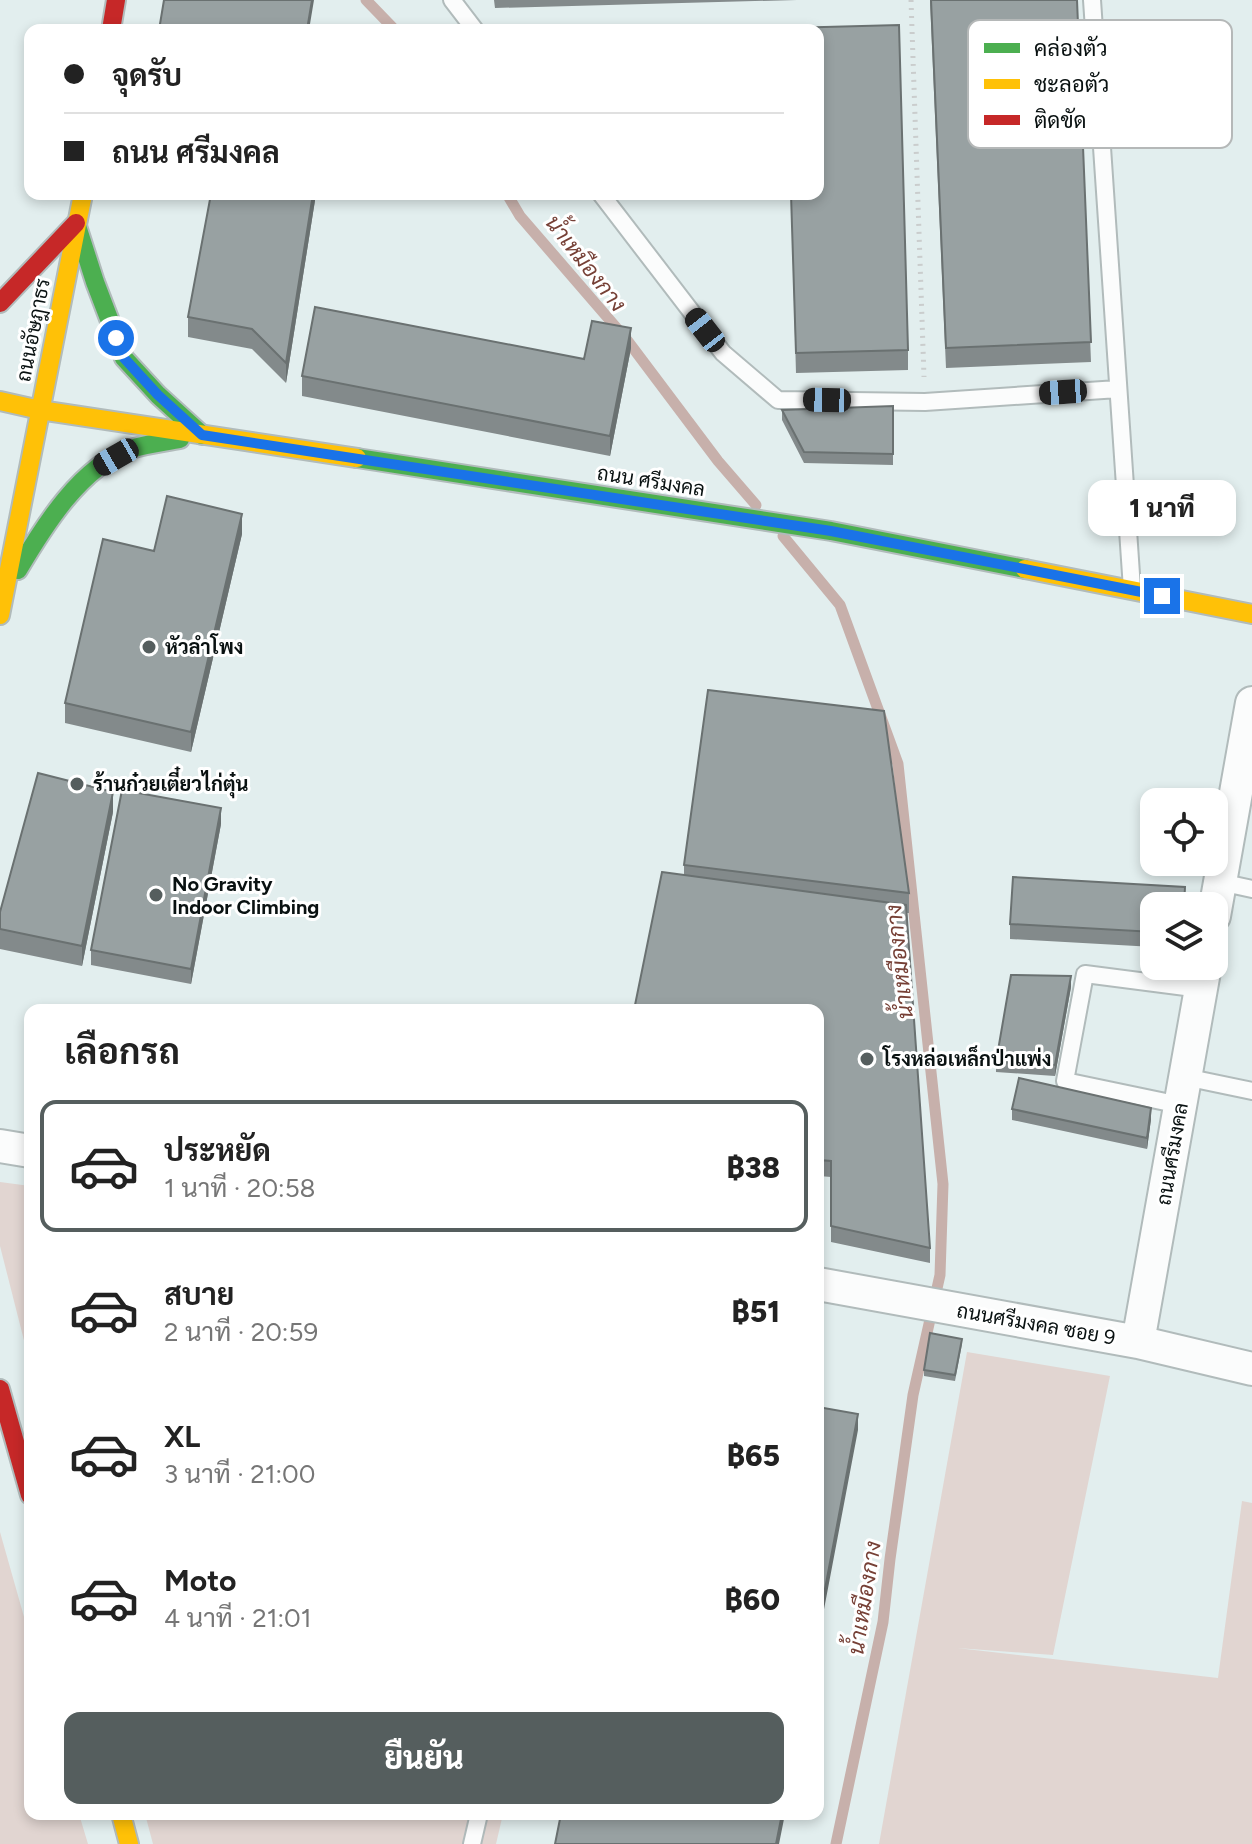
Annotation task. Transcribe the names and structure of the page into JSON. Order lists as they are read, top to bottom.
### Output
{
  "streets": {
    "street": [
      "ถนนอัษฎาธร",
      "ถนน ศรีมงคล",
      "ถนนศรีมงคล",
      "ถนนศรีมงคล ซอย 9"
    ]
  },
  "crossings": [
    ["ถนนอัษฎาธร", "ถนน ศรีมงคล"],
    ["ถนนศรีมงคล", "ถนนศรีมงคล ซอย 9"]
  ],
  "water": ["น้ำเหมืองกาง"],
  "places": [
    "หัวลำโพง",
    "ร้านก๋วยเตี๋ยวไก่ตุ๋น",
    "No Gravity Indoor Climbing",
    "โรงหล่อเหล็กป่าแพ่ง"
  ],
  "legend": ["คล่องตัว", "ชะลอตัว", "ติดขัด"],
  "page": {
    "banner": ["จุดรับ", "ถนน ศรีมงคล"],
    "bubble": "1 นาที",
    "heading": "เลือกรถ",
    "list": [
      {
        "name": "ประหยัด",
        "note": "1 นาที · 20:58",
        "value": "฿38"
      },
      {
        "name": "สบาย",
        "note": "2 นาที · 20:59",
        "value": "฿51"
      },
      {
        "name": "XL",
        "note": "3 นาที · 21:00",
        "value": "฿65"
      },
      {
        "name": "Moto",
        "note": "4 นาที · 21:01",
        "value": "฿60"
      }
    ],
    "buttons": "ยืนยัน"
  }
}
